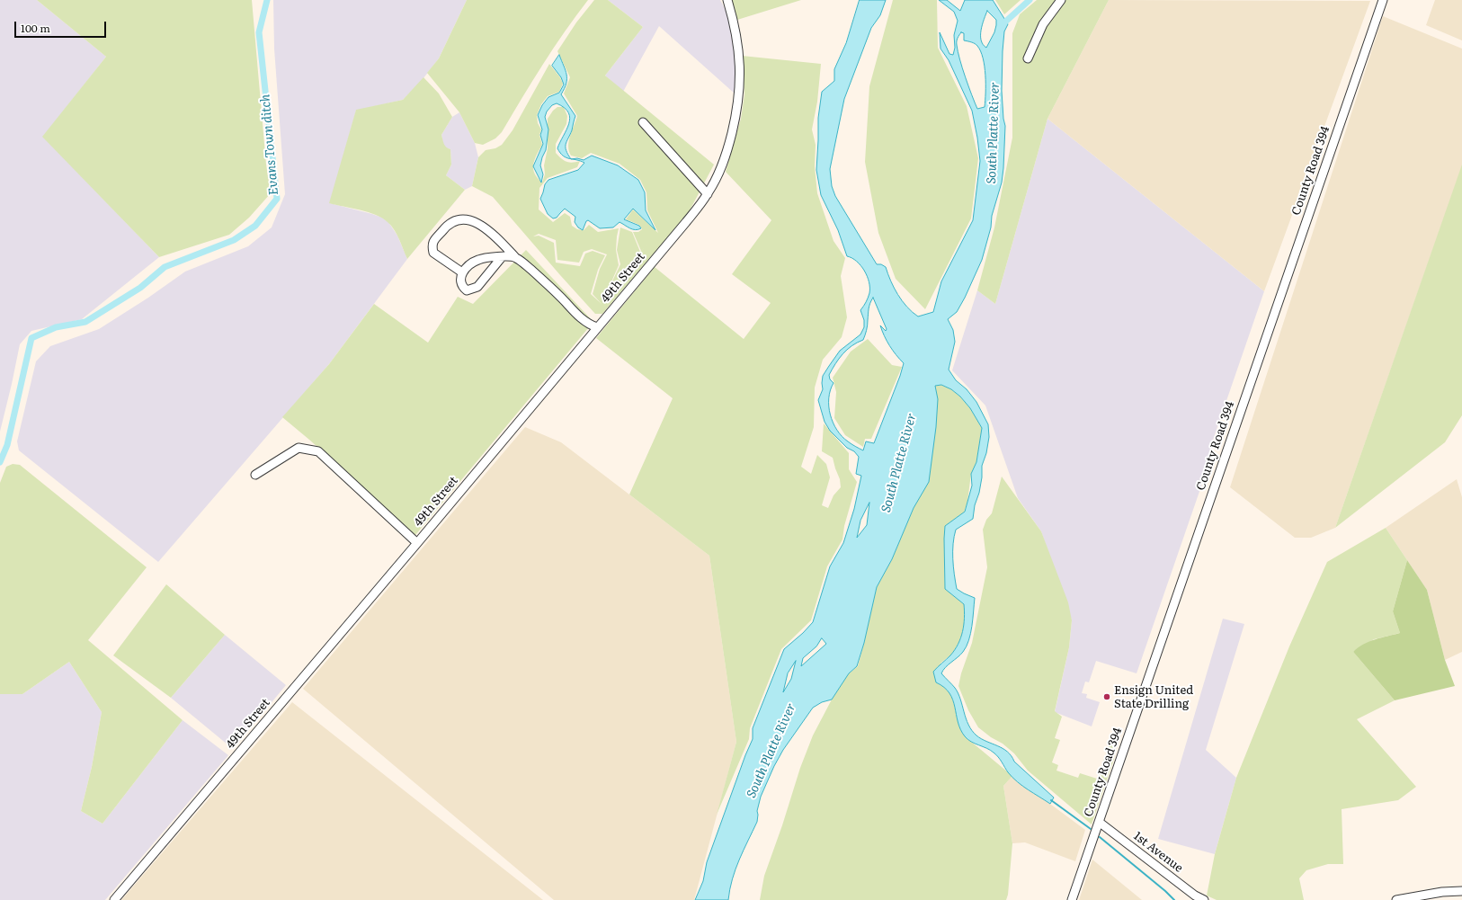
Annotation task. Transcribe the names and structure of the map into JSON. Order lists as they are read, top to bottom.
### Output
{
  "streets": {
    "street": ["County Road 394", "49th Street", "1st Avenue"]
  },
  "crossings": [
    ["County Road 394", "1st Avenue"]
  ],
  "water": ["South Platte River", "Evans Town ditch"],
  "places": ["Ensign United State Drilling"],
  "scale_bar": "100 m"
}
